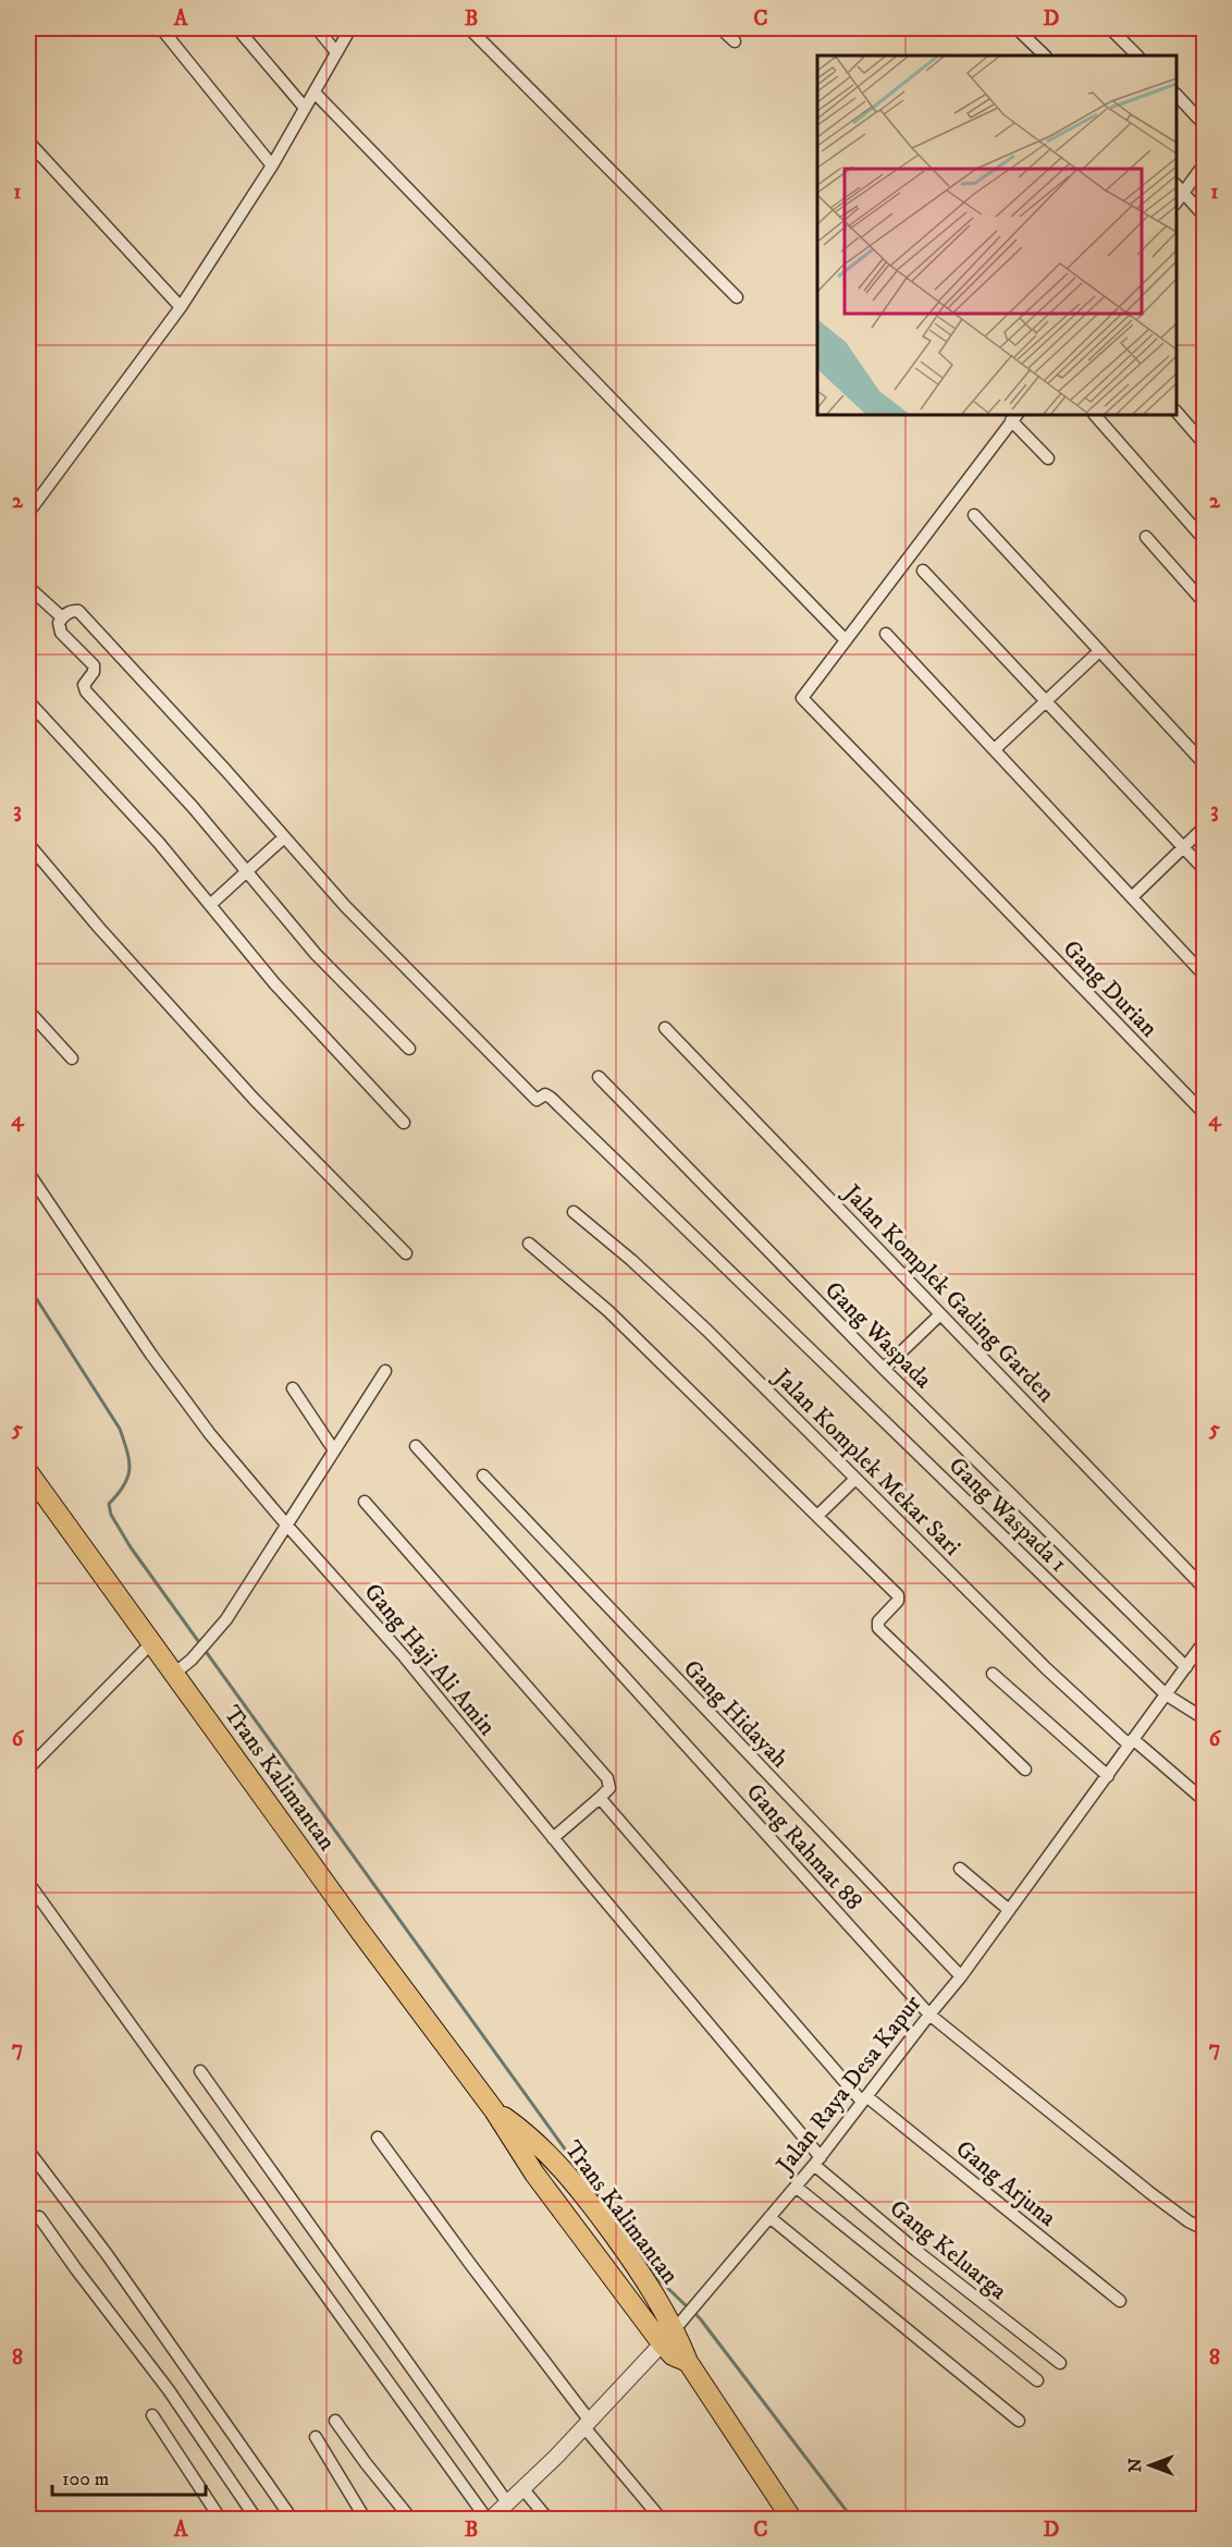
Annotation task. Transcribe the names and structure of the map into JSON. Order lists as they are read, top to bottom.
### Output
{
  "streets": {
    "highway": ["Trans Kalimantan"],
    "street": [
      "Gang Durian",
      "Jalan Komplek Gading Garden",
      "Gang Waspada",
      "Jalan Komplek Mekar Sari",
      "Gang Waspada 1",
      "Gang Haji Ali Amin",
      "Gang Hidayah",
      "Gang Rahmat 88",
      "Jalan Raya Desa Kapur",
      "Gang Arjuna",
      "Gang Keluarga"
    ]
  },
  "crossings": [
    ["Gang Waspada", "Jalan Raya Desa Kapur"],
    ["Jalan Komplek Mekar Sari", "Jalan Raya Desa Kapur"],
    ["Gang Waspada 1", "Jalan Raya Desa Kapur"],
    ["Gang Haji Ali Amin", "Jalan Raya Desa Kapur"],
    ["Gang Haji Ali Amin", "Gang Keluarga"],
    ["Gang Hidayah", "Jalan Raya Desa Kapur"],
    ["Trans Kalimantan", "Jalan Raya Desa Kapur"],
    ["Gang Rahmat 88", "Jalan Raya Desa Kapur"],
    ["Jalan Raya Desa Kapur", "Gang Arjuna"],
    ["Jalan Raya Desa Kapur", "Gang Keluarga"]
  ],
  "scale_bar": "100 m",
  "north": "left",
  "grid": {
    "columns": [
      "A",
      "B",
      "C",
      "D"
    ],
    "rows": [
      "1",
      "2",
      "3",
      "4",
      "5",
      "6",
      "7",
      "8"
    ]
  }
}
